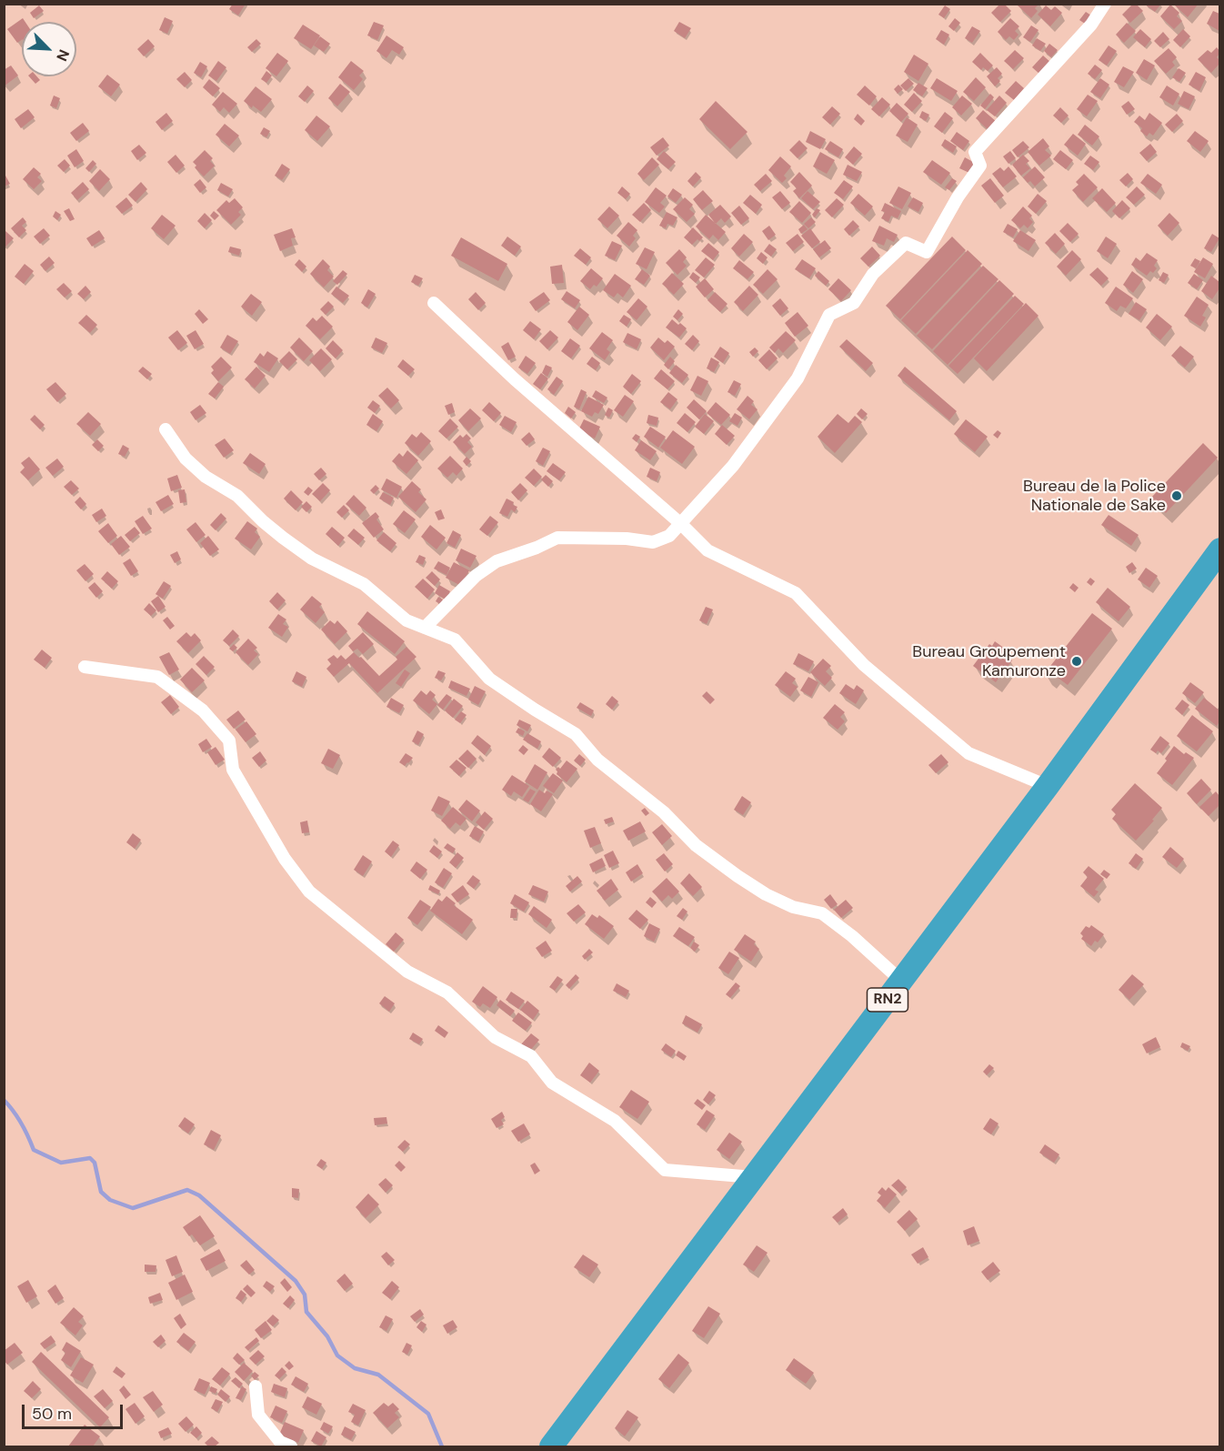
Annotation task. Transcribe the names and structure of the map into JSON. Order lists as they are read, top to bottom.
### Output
{
  "streets": {
    "highway": ["RN2"]
  },
  "places": ["Bureau de la Police Nationale de Sake", "Bureau Groupement Kamuronze"],
  "scale_bar": "50 m",
  "north": "bottom right"
}
